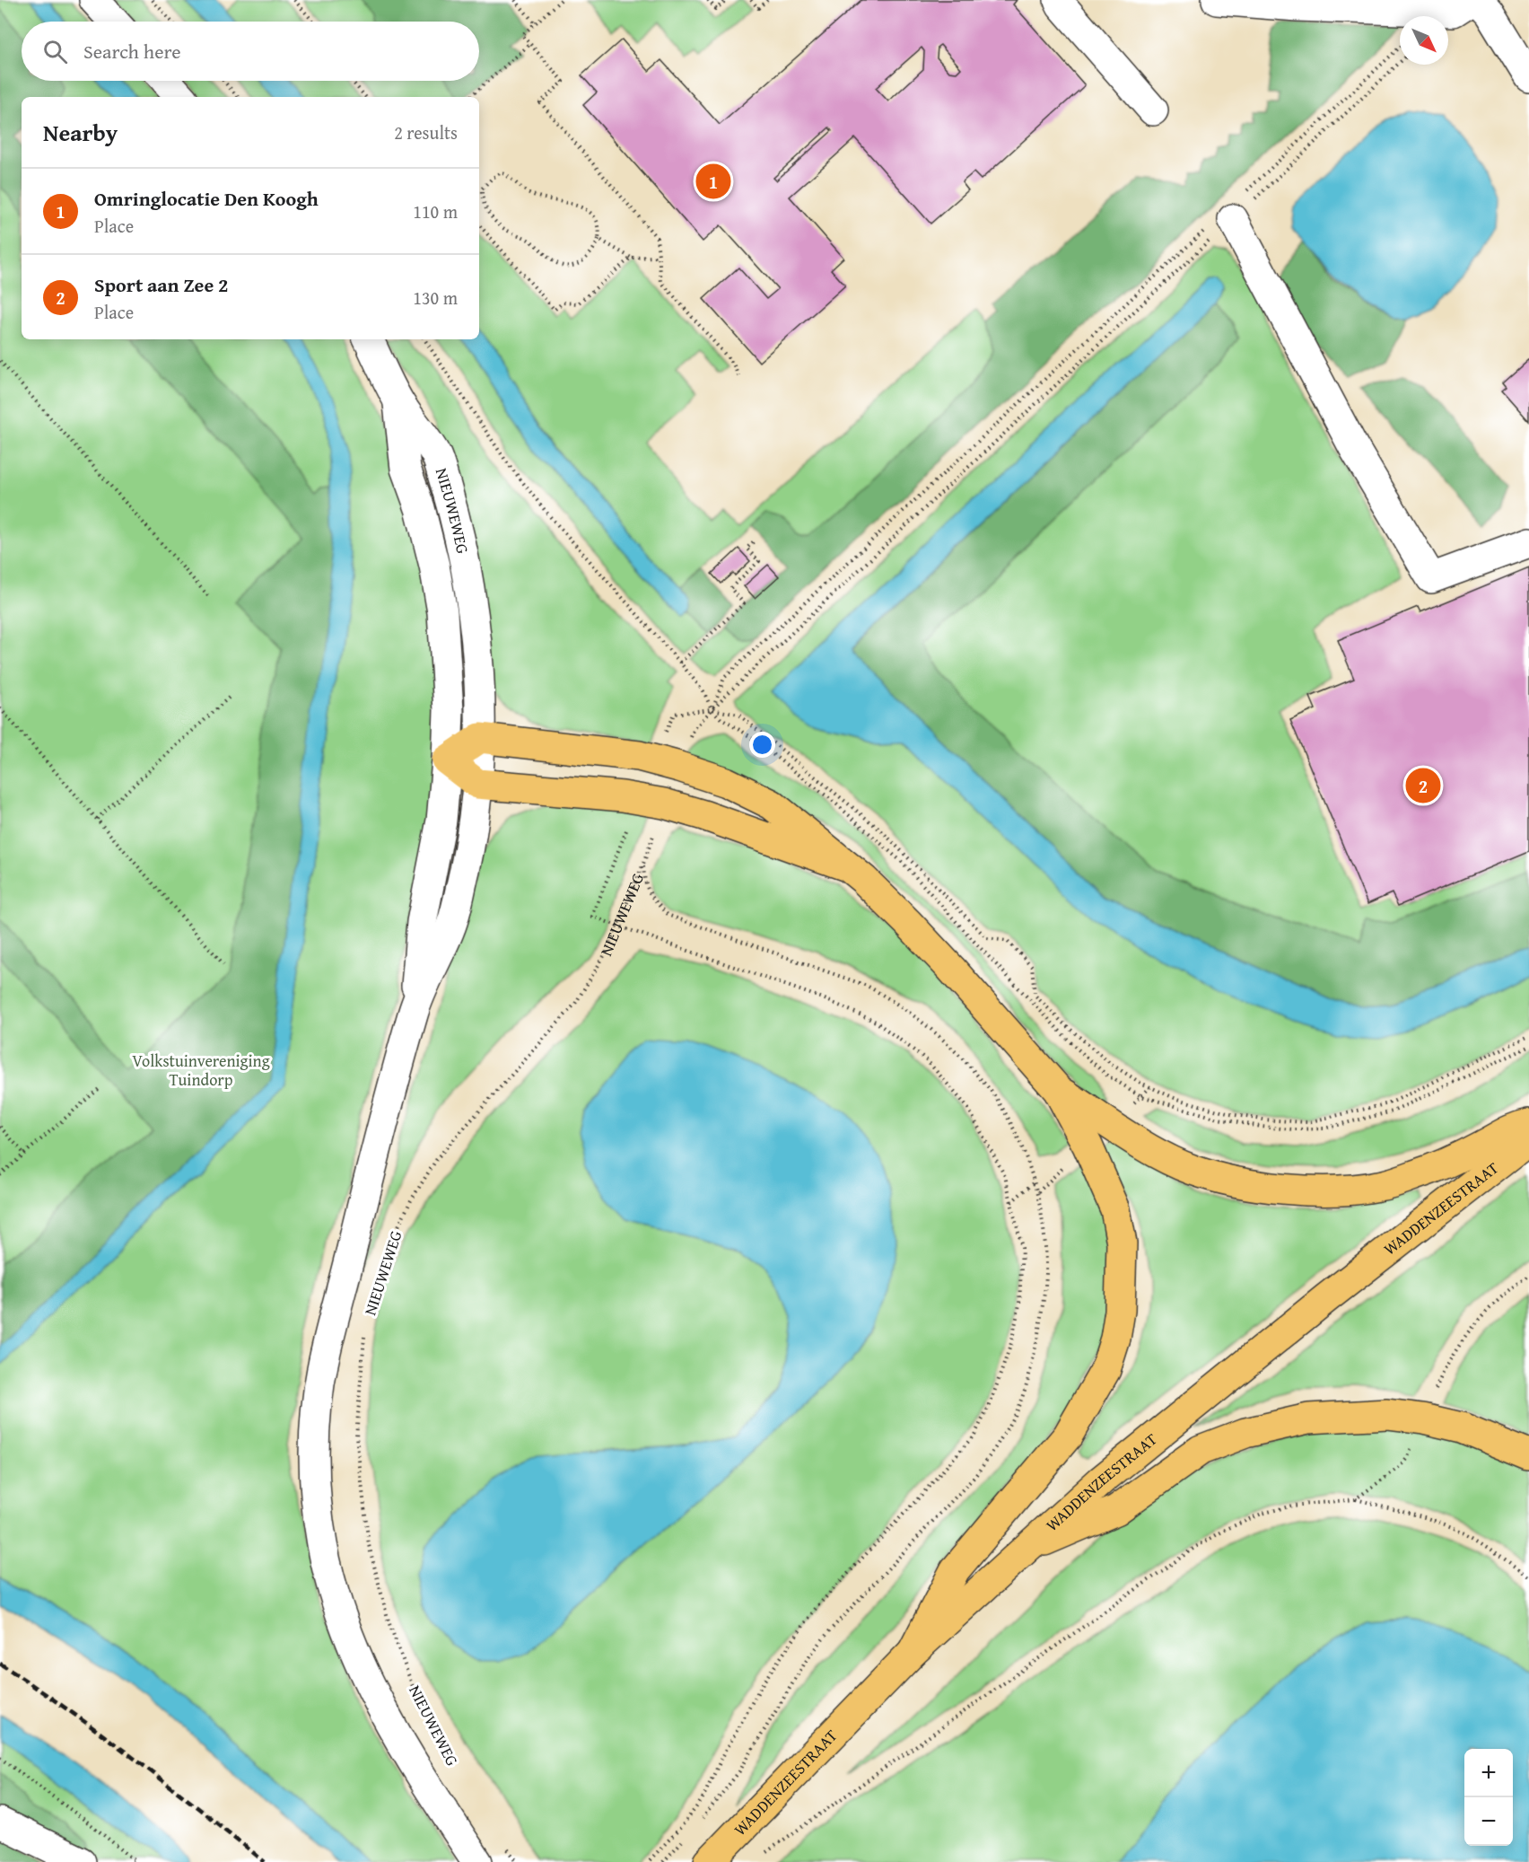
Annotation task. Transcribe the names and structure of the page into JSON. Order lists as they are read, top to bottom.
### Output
{
  "streets": {
    "main road": ["WADDENZEESTRAAT"],
    "street": ["NIEUWEWEG"]
  },
  "parks": ["Volkstuinvereniging Tuindorp"],
  "north": "bottom right",
  "page": {
    "search": "Search here",
    "heading": ["Nearby", "2 results"],
    "pins": ["1", "2"],
    "list": [
      {
        "mark": "1",
        "name": "Omringlocatie Den Koogh",
        "note": "Place",
        "value": "110 m"
      },
      {
        "mark": "2",
        "name": "Sport aan Zee 2",
        "note": "Place",
        "value": "130 m"
      }
    ],
    "map_buttons": ["+", "−"]
  }
}
